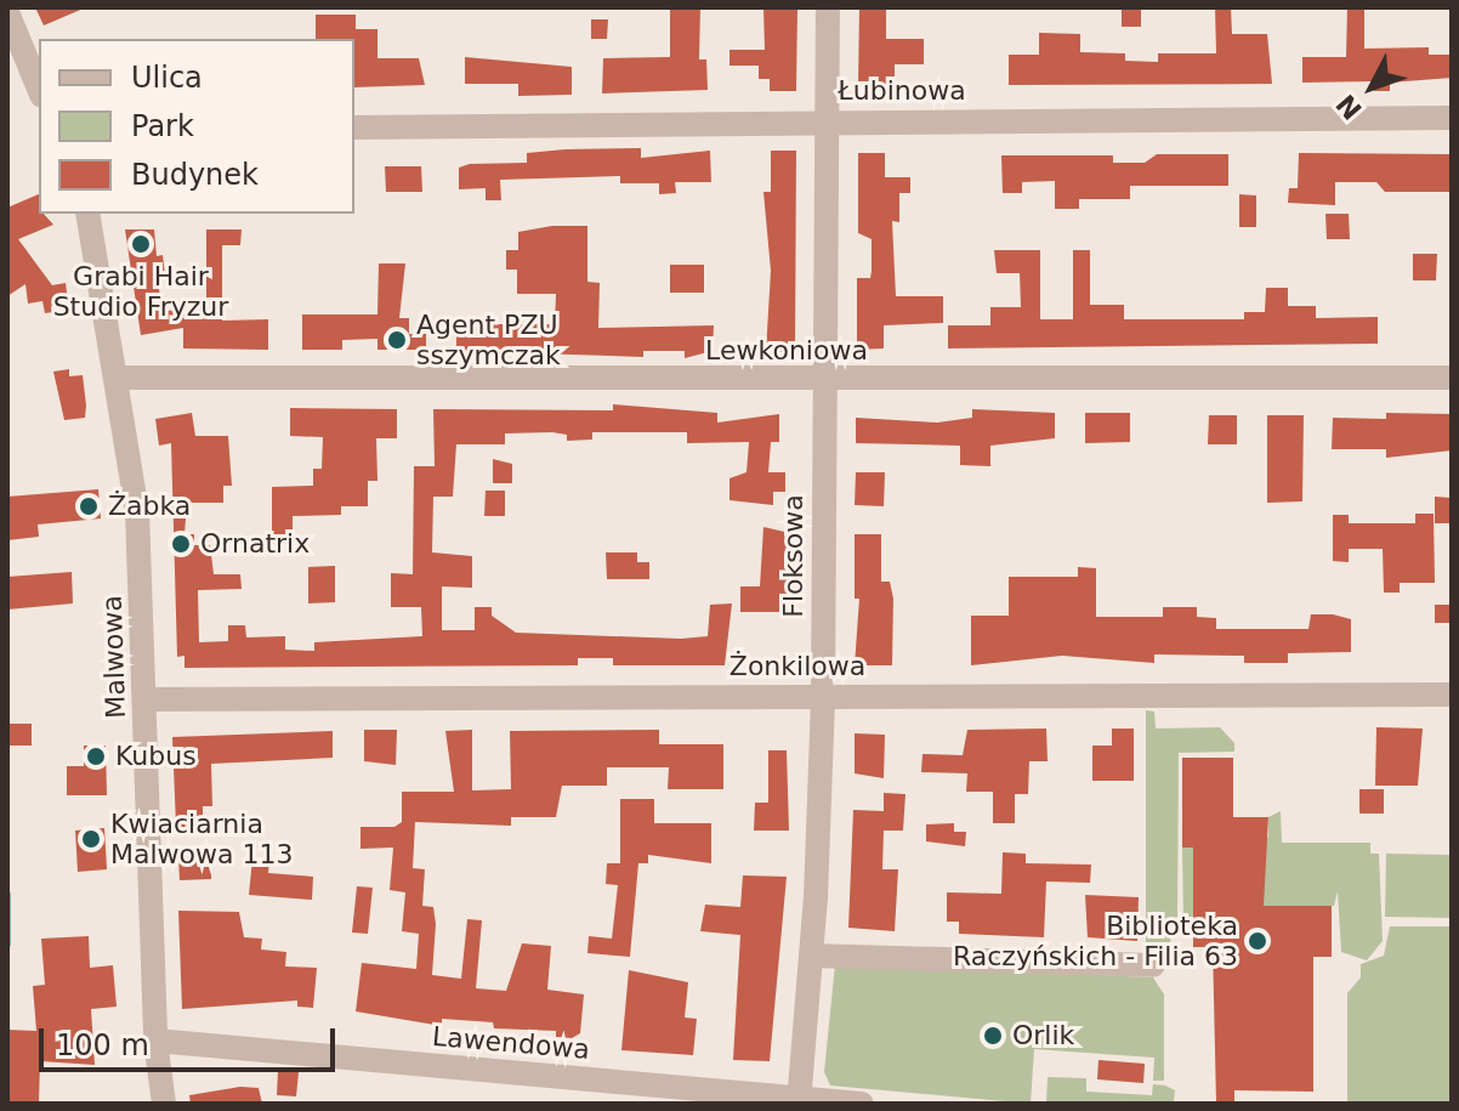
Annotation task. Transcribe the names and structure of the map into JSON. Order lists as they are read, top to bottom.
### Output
{
  "streets": {
    "street": [
      "Łubinowa",
      "Lewkoniowa",
      "Floksowa",
      "Malwowa",
      "Żonkilowa",
      "Lawendowa"
    ]
  },
  "crossings": [
    ["Łubinowa", "Floksowa"],
    ["Lewkoniowa", "Floksowa"],
    ["Lewkoniowa", "Malwowa"],
    ["Floksowa", "Żonkilowa"],
    ["Floksowa", "Lawendowa"],
    ["Malwowa", "Żonkilowa"],
    ["Malwowa", "Lawendowa"]
  ],
  "places": [
    "Grabi Hair Studio Fryzur",
    "Agent PZU sszymczak",
    "Żabka",
    "Ornatrix",
    "Kubus",
    "Kwiaciarnia Malwowa 113",
    "Biblioteka Raczyńskich - Filia 63",
    "Orlik"
  ],
  "legend": ["Ulica", "Park", "Budynek"],
  "scale_bar": "100 m",
  "north": "bottom left"
}
